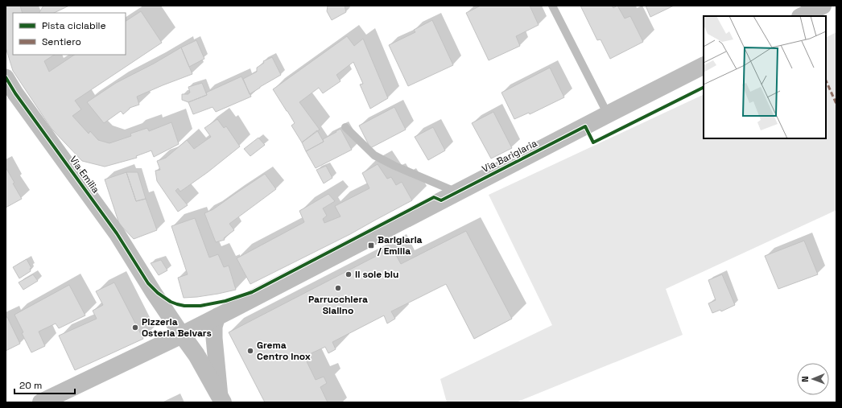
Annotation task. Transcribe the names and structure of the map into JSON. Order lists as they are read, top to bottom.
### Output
{
  "streets": {
    "street": ["Via Bariglaria", "Via Emilia"]
  },
  "crossings": [
    ["Via Bariglaria", "Via Emilia"]
  ],
  "places": {
    "transit": ["Bariglaria / Emilia"],
    "other": [
      "Il sole blu",
      "Parrucchiera Sialino",
      "Pizzeria Osteria Beivars",
      "Grema Centro Inox"
    ]
  },
  "legend": ["Pista ciclabile", "Sentiero"],
  "scale_bar": "20 m",
  "north": "left"
}
